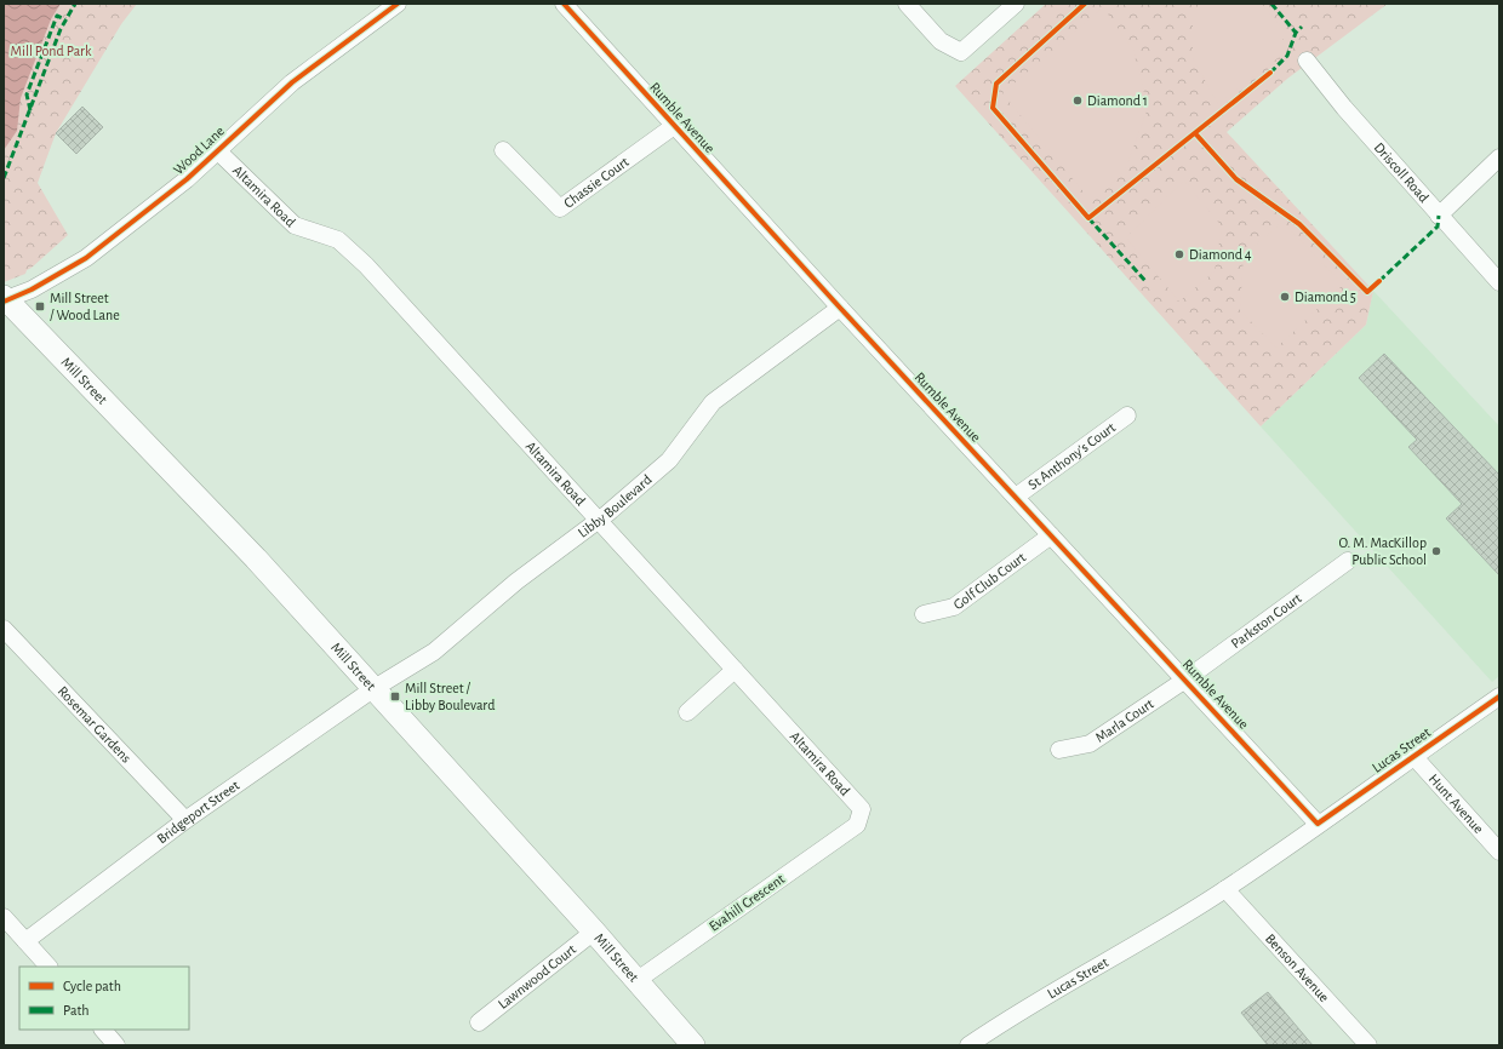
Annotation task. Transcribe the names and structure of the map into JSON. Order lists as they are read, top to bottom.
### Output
{
  "streets": {
    "street": [
      "Rumble Avenue",
      "Wood Lane",
      "Driscoll Road",
      "Chassie Court",
      "Altamira Road",
      "Mill Street",
      "St Anthony's Court",
      "Libby Boulevard",
      "Golf Club Court",
      "Parkston Court",
      "Marla Court",
      "Rosemar Gardens",
      "Lucas Street",
      "Hunt Avenue",
      "Bridgeport Street",
      "Evahill Crescent",
      "Benson Avenue",
      "Lawnwood Court"
    ]
  },
  "crossings": [
    ["Rumble Avenue", "Chassie Court"],
    ["Rumble Avenue", "St Anthony's Court"],
    ["Rumble Avenue", "Libby Boulevard"],
    ["Rumble Avenue", "Golf Club Court"],
    ["Rumble Avenue", "Parkston Court"],
    ["Rumble Avenue", "Marla Court"],
    ["Rumble Avenue", "Lucas Street"],
    ["Wood Lane", "Altamira Road"],
    ["Wood Lane", "Mill Street"],
    ["Altamira Road", "Libby Boulevard"],
    ["Altamira Road", "Evahill Crescent"],
    ["Mill Street", "Libby Boulevard"],
    ["Mill Street", "Bridgeport Street"],
    ["Mill Street", "Evahill Crescent"],
    ["Mill Street", "Lawnwood Court"],
    ["Libby Boulevard", "Bridgeport Street"],
    ["Parkston Court", "Marla Court"],
    ["Rosemar Gardens", "Bridgeport Street"],
    ["Lucas Street", "Hunt Avenue"],
    ["Lucas Street", "Benson Avenue"]
  ],
  "parks": ["Mill Pond Park"],
  "places": {
    "other": [
      "Diamond 1",
      "Diamond 4",
      "Diamond 5",
      "O. M. MacKillop Public School"
    ],
    "transit": ["Mill Street / Wood Lane", "Mill Street / Libby Boulevard"]
  },
  "legend": ["Cycle path", "Path"]
}
